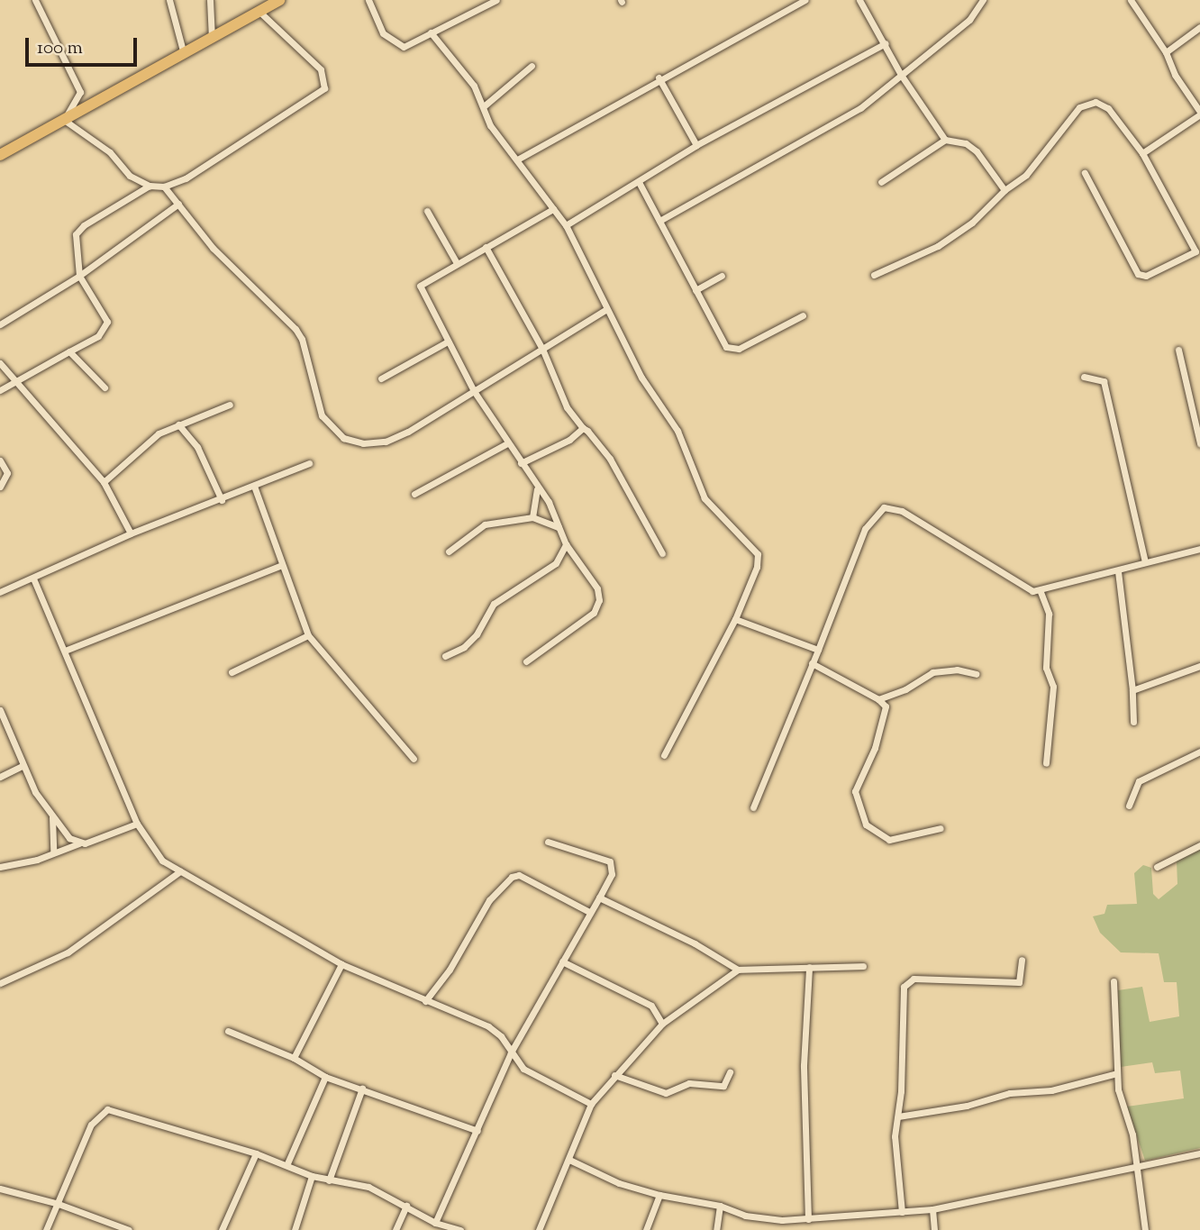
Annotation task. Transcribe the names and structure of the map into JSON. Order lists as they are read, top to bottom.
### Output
{
  "scale_bar": "100 m"
}
